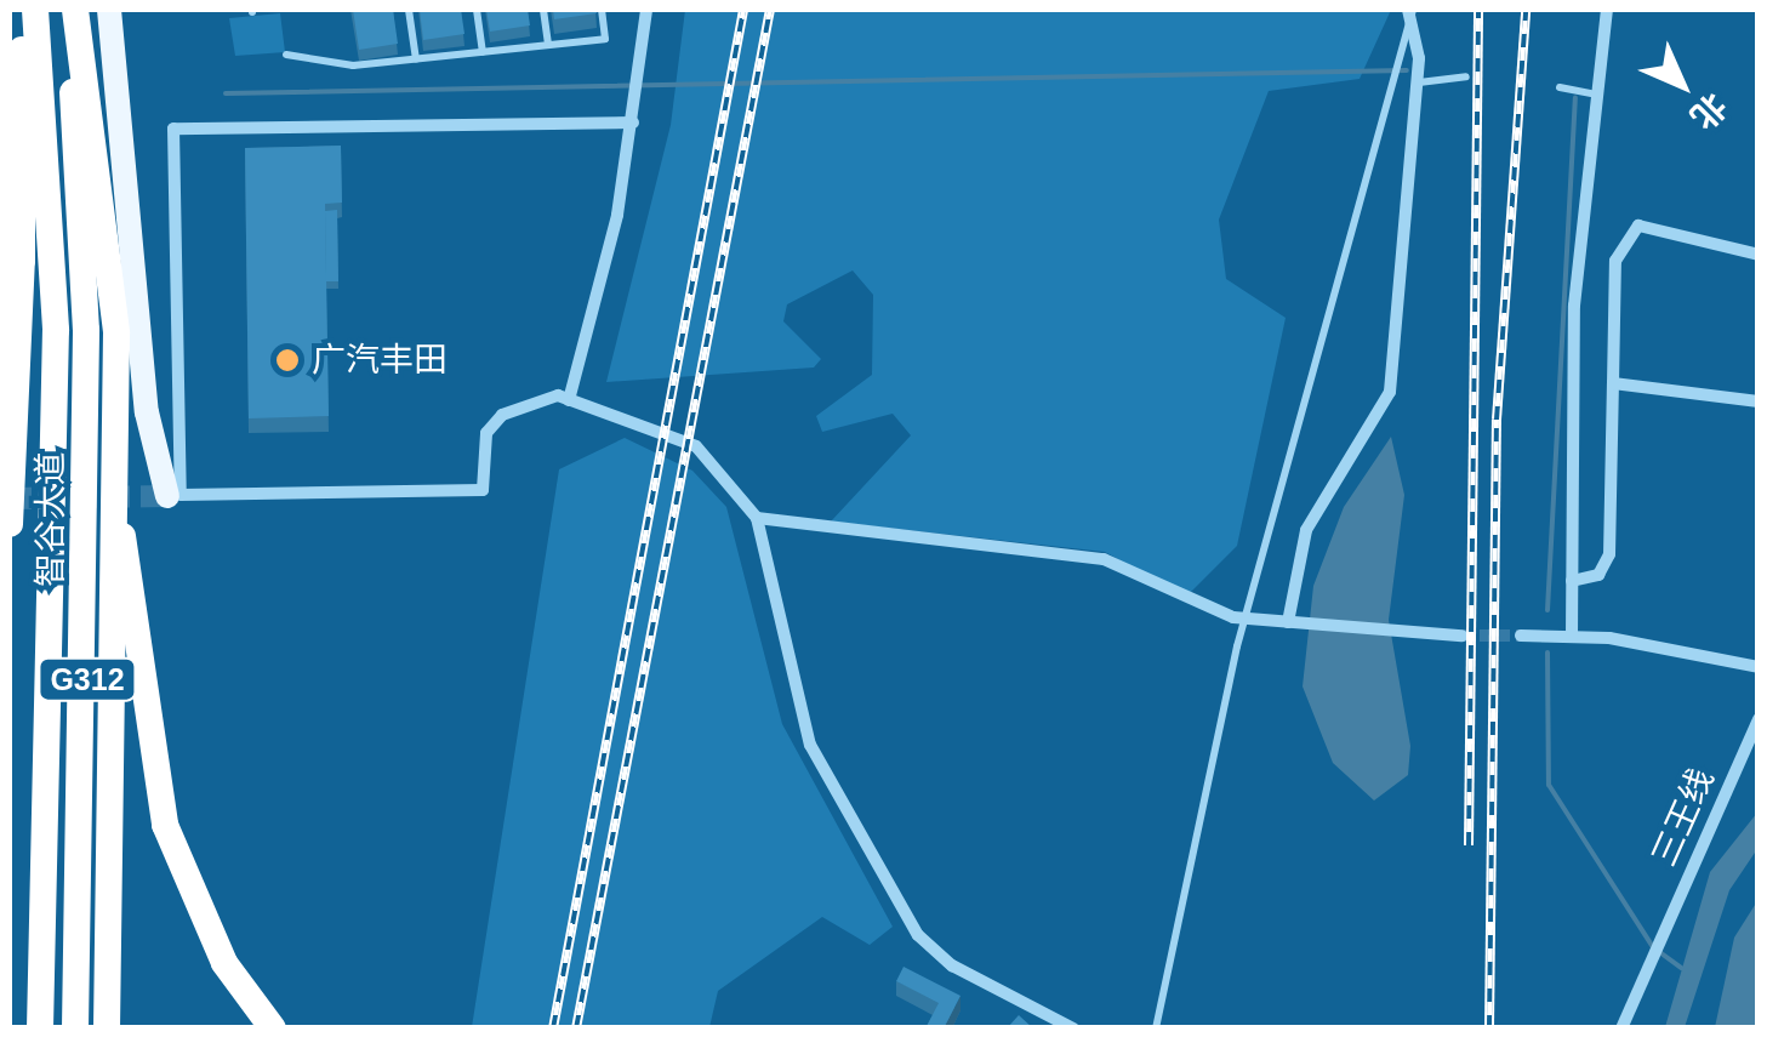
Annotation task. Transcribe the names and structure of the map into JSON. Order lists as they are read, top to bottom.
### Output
{
  "streets": {
    "highway": ["智谷大道", "G312"],
    "street": ["三王线"]
  },
  "places": ["广汽丰田"],
  "north": "bottom right"
}
